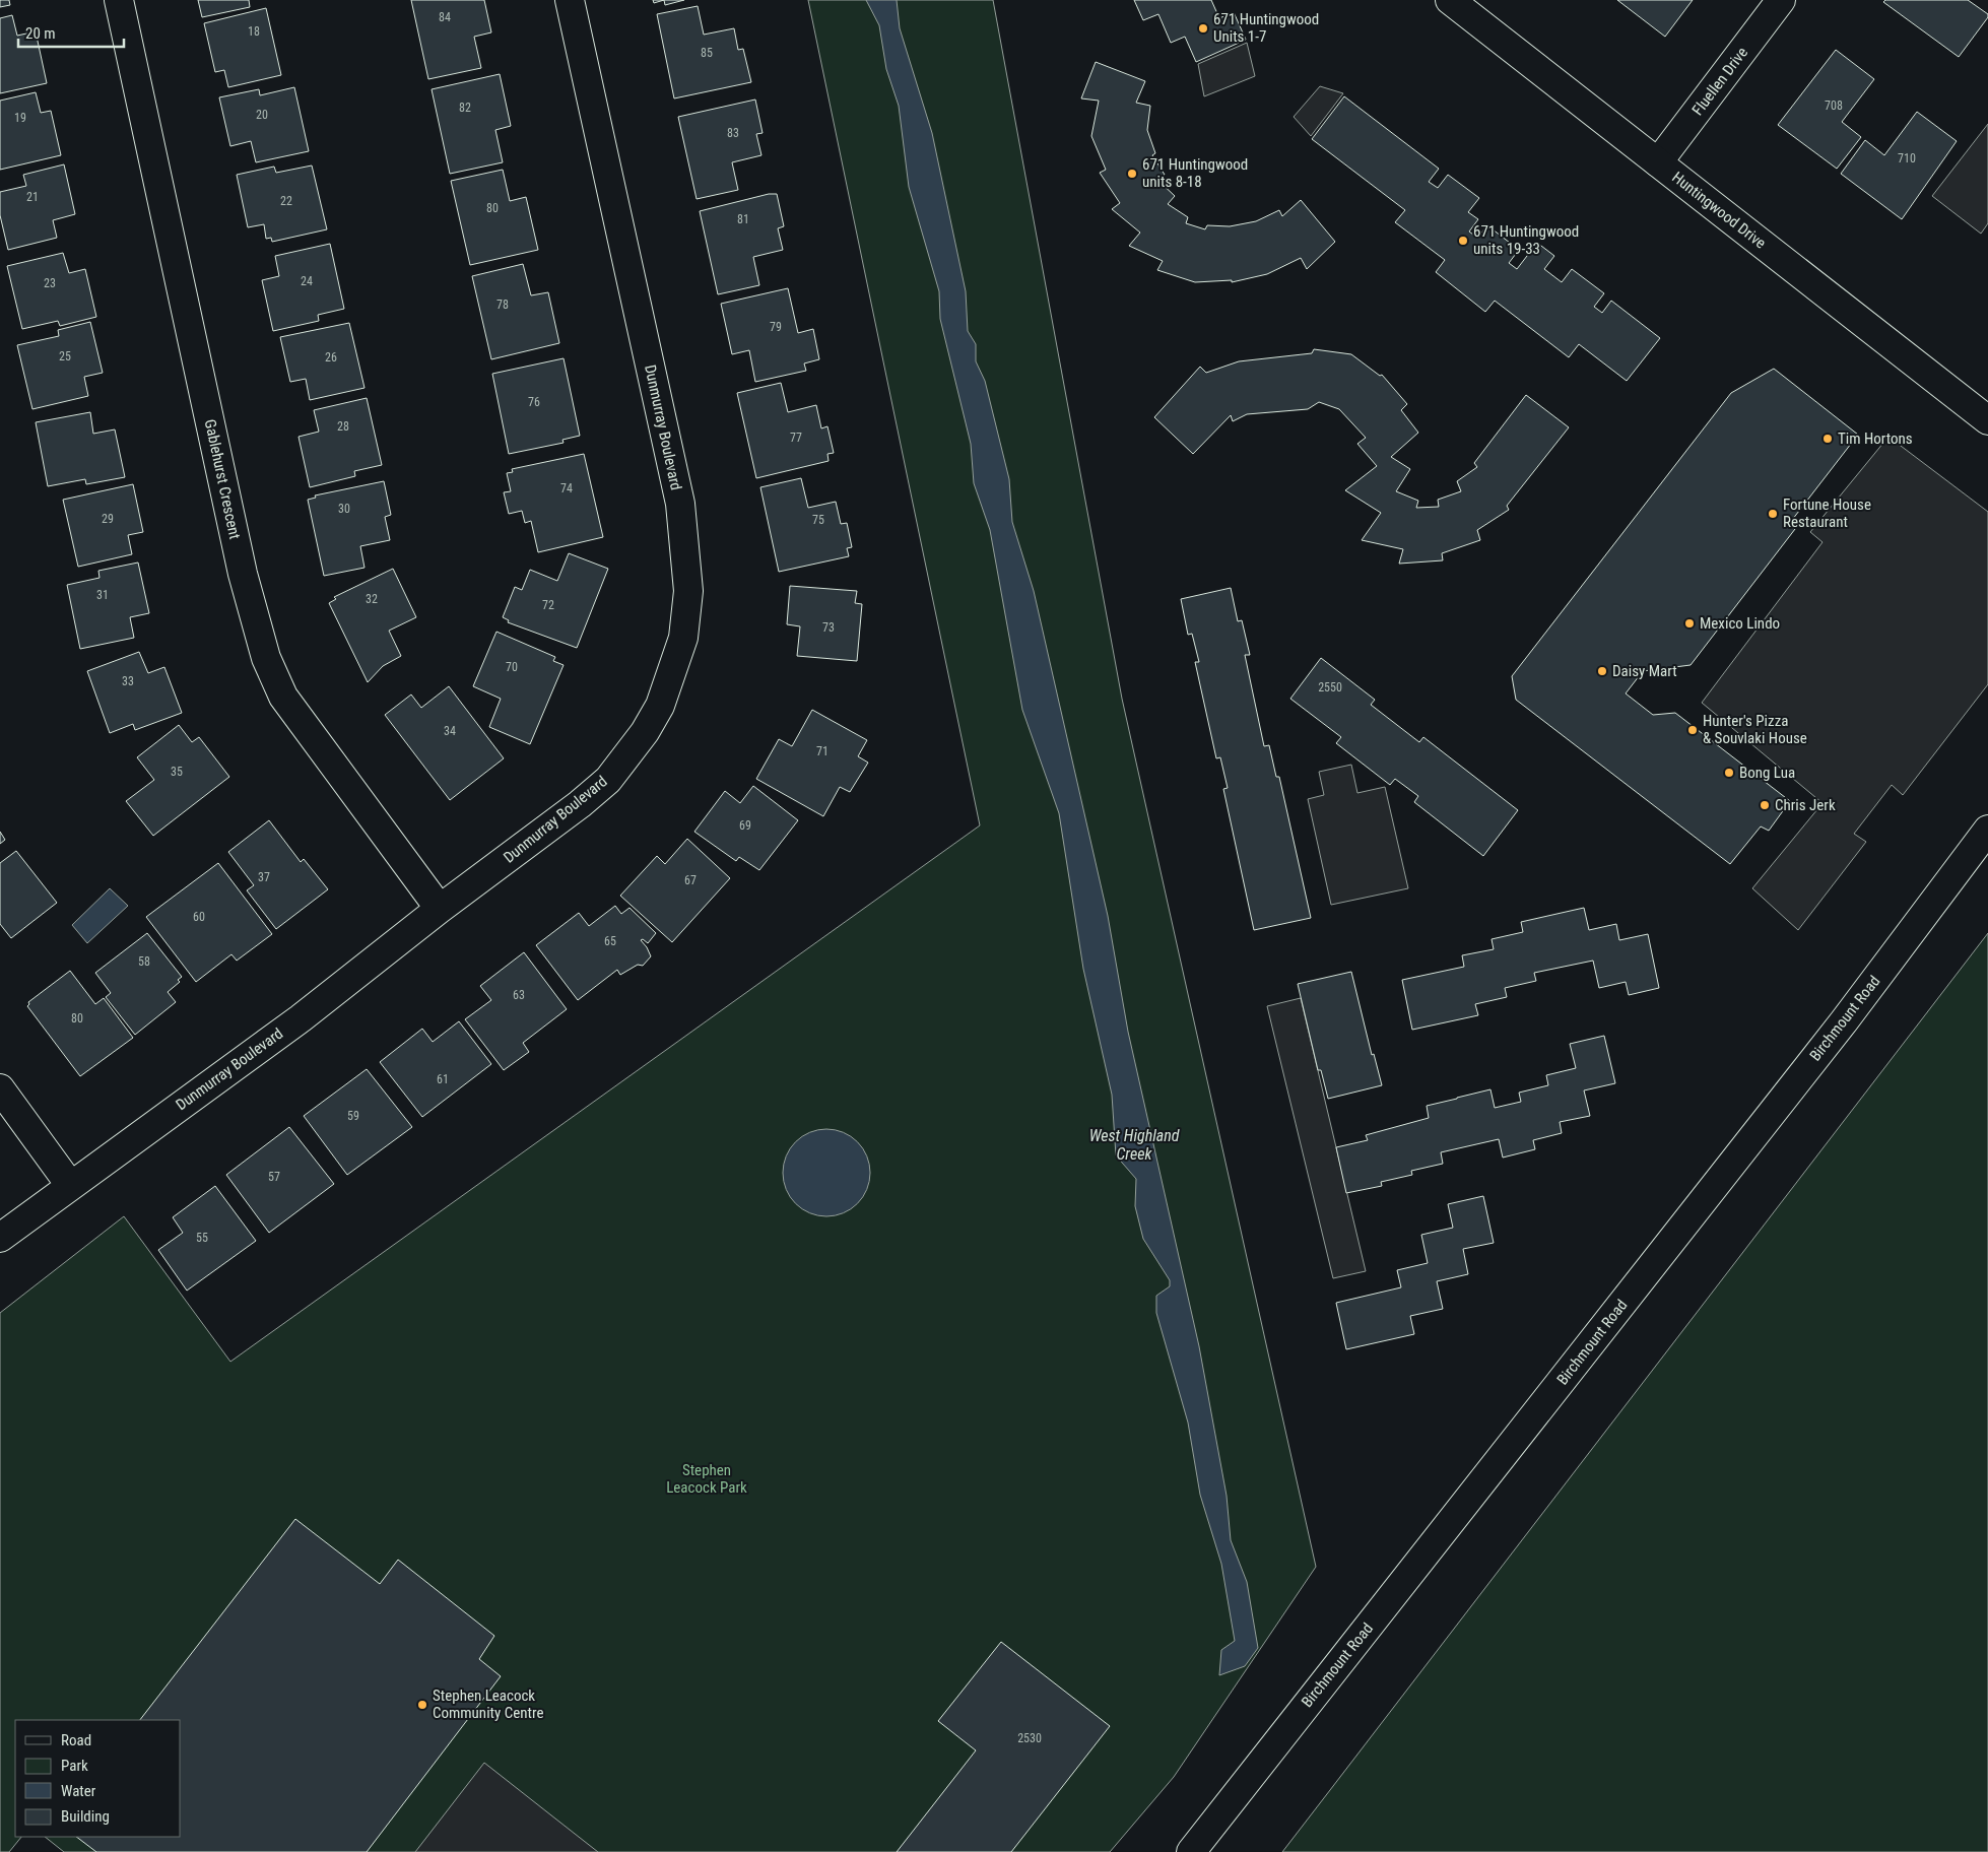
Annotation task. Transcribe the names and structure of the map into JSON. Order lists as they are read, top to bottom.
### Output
{
  "streets": {
    "street": [
      "Fluellen Drive",
      "Huntingwood Drive",
      "Dunmurray Boulevard",
      "Gablehurst Crescent",
      "Birchmount Road"
    ]
  },
  "crossings": [
    ["Fluellen Drive", "Huntingwood Drive"],
    ["Dunmurray Boulevard", "Gablehurst Crescent"]
  ],
  "water": ["West Highland Creek"],
  "parks": ["Stephen Leacock Park"],
  "places": [
    "671 Huntingwood Units 1-7",
    "671 Huntingwood units 8-18",
    "671 Huntingwood units 19-33",
    "Tim Hortons",
    "Fortune House Restaurant",
    "Mexico Lindo",
    "Daisy Mart",
    "Hunter's Pizza & Souvlaki House",
    "Bong Lua",
    "Chris Jerk",
    "Stephen Leacock Community Centre"
  ],
  "house_numbers": [
    "84",
    "18",
    "85",
    "708",
    "82",
    "20",
    "19",
    "83",
    "710",
    "21",
    "22",
    "80",
    "81",
    "24",
    "23",
    "78",
    "79",
    "25",
    "26",
    "76",
    "28",
    "77",
    "74",
    "30",
    "29",
    "75",
    "31",
    "32",
    "72",
    "73",
    "70",
    "33",
    "2550",
    "34",
    "71",
    "35",
    "69",
    "37",
    "67",
    "60",
    "65",
    "58",
    "63",
    "80",
    "61",
    "59",
    "57",
    "55",
    "2530"
  ],
  "legend": [
    "Road",
    "Park",
    "Water",
    "Building"
  ],
  "scale_bar": "20 m"
}
